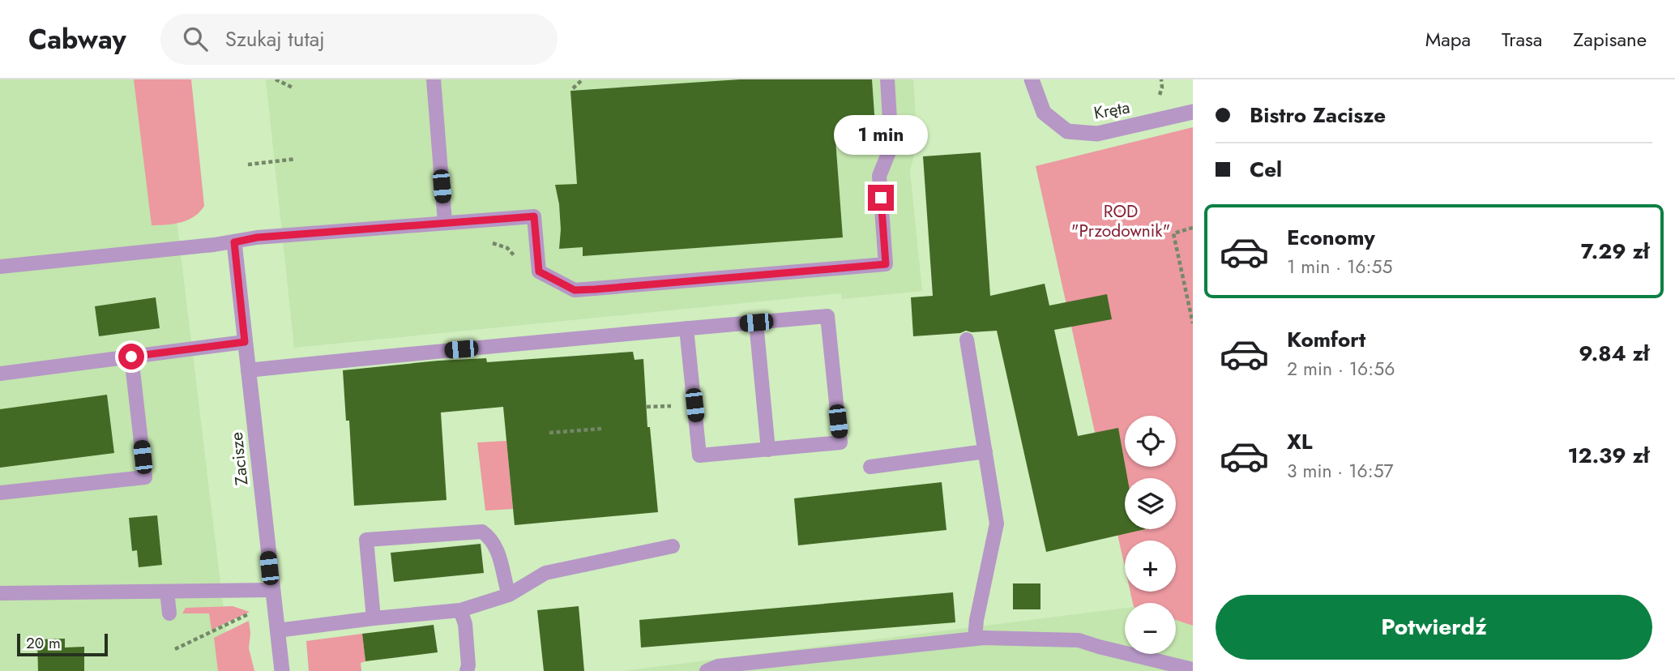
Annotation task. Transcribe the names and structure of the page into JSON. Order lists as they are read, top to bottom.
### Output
{
  "streets": {
    "street": ["Kręta", "Zacisze"]
  },
  "parks": ["ROD \"Przodownik\""],
  "scale_bar": "20 m",
  "page": {
    "header": "Cabway",
    "search": "Szukaj tutaj",
    "nav": ["Mapa", "Trasa", "Zapisane"],
    "banner": ["Bistro Zacisze", "Cel"],
    "bubble": "1 min",
    "list": [
      {
        "name": "Economy",
        "note": "1 min · 16:55",
        "value": "7.29 zł"
      },
      {
        "name": "Komfort",
        "note": "2 min · 16:56",
        "value": "9.84 zł"
      },
      {
        "name": "XL",
        "note": "3 min · 16:57",
        "value": "12.39 zł"
      }
    ],
    "map_buttons": ["+", "−"],
    "buttons": "Potwierdź",
    "scale": "20 m"
  }
}
